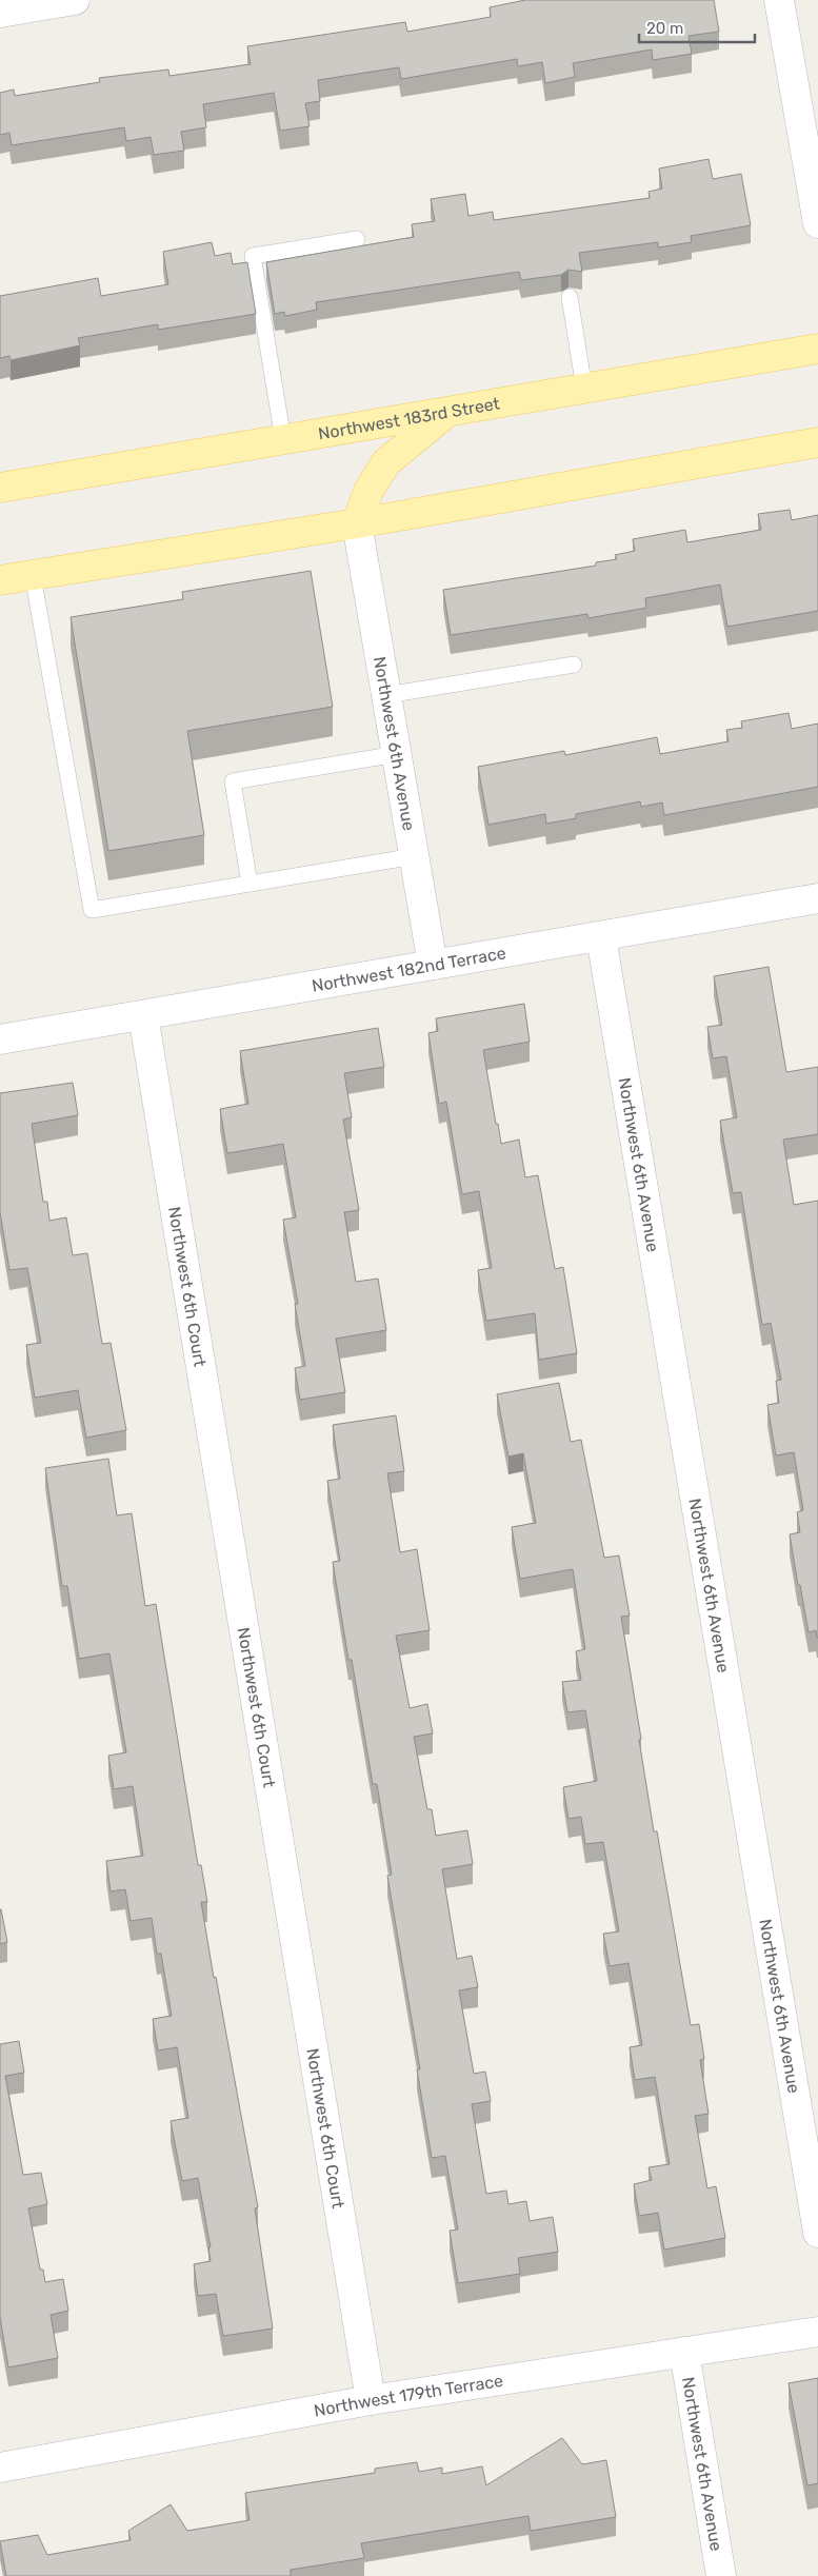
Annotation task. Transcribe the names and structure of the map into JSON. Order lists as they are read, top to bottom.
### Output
{
  "streets": {
    "main road": ["Northwest 183rd Street"],
    "street": [
      "Northwest 6th Avenue",
      "Northwest 182nd Terrace",
      "Northwest 6th Court",
      "Northwest 179th Terrace"
    ]
  },
  "crossings": [
    ["Northwest 6th Avenue", "Northwest 182nd Terrace"],
    ["Northwest 6th Avenue", "Northwest 179th Terrace"],
    ["Northwest 182nd Terrace", "Northwest 6th Court"],
    ["Northwest 6th Court", "Northwest 179th Terrace"]
  ],
  "scale_bar": "20 m"
}
